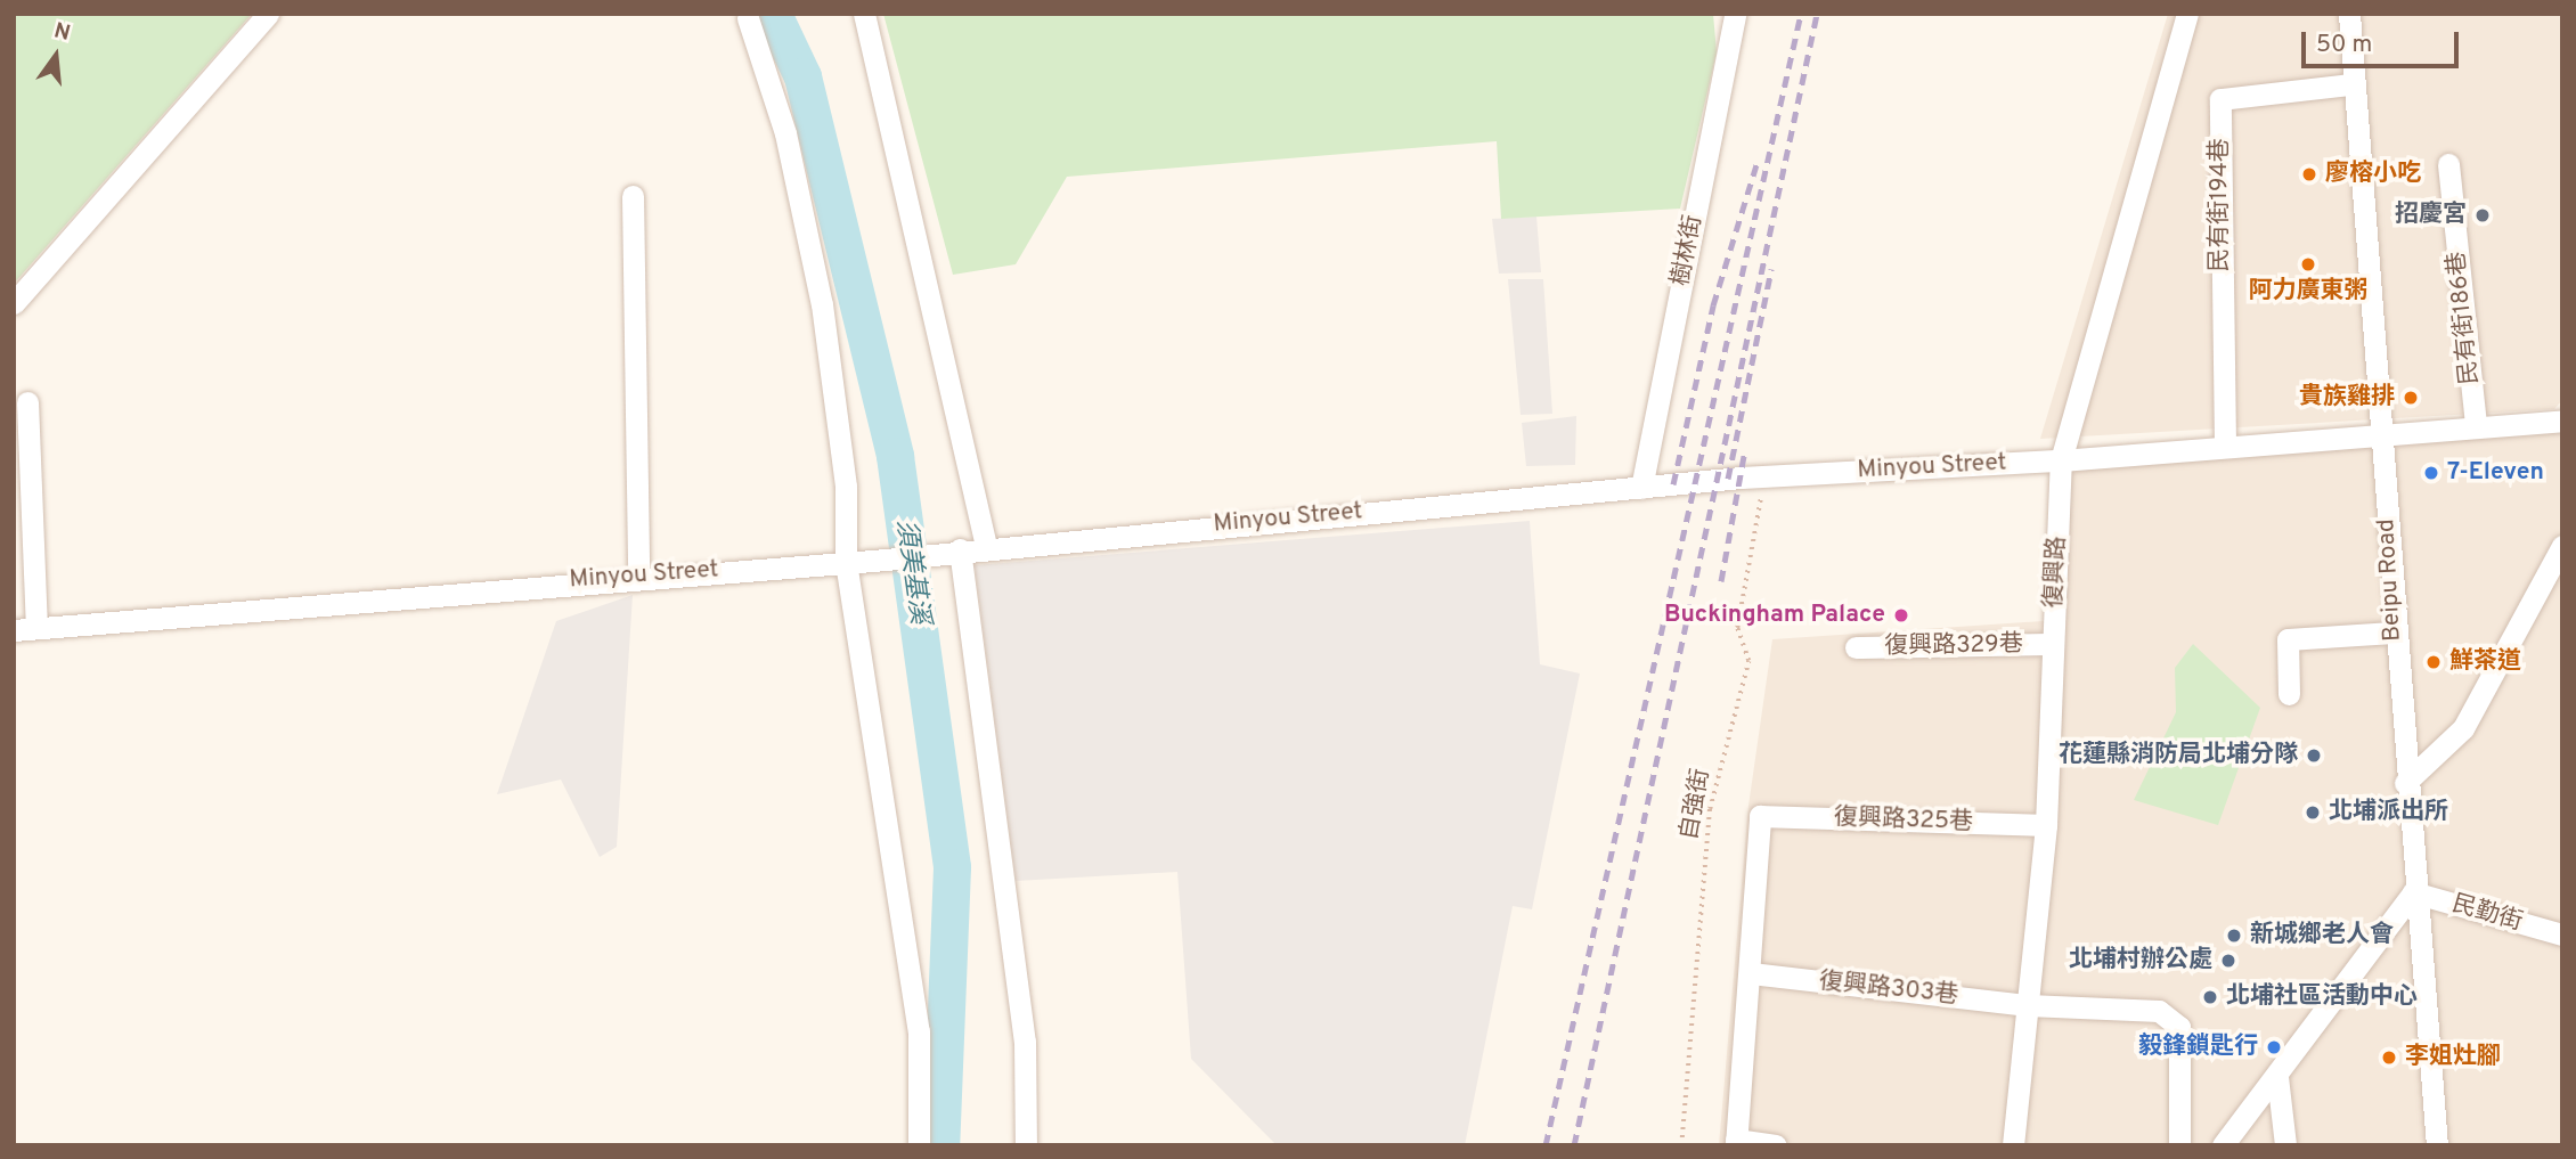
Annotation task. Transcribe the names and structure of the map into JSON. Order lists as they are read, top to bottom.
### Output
{
  "streets": {
    "street": [
      "民有街194巷",
      "樹林街",
      "民有街186巷",
      "Minyou Street",
      "復興路",
      "Beipu Road",
      "復興路329巷",
      "復興路325巷",
      "民勤街",
      "復興路303巷"
    ],
    "path": ["自強街"]
  },
  "crossings": [
    ["民有街194巷", "Minyou Street"],
    ["民有街194巷", "Beipu Road"],
    ["樹林街", "Minyou Street"],
    ["民有街186巷", "Minyou Street"],
    ["Minyou Street", "復興路"],
    ["Minyou Street", "Beipu Road"],
    ["Minyou Street", "自強街"],
    ["復興路", "復興路329巷"],
    ["復興路", "復興路325巷"],
    ["復興路", "復興路303巷"],
    ["Beipu Road", "民勤街"],
    ["復興路325巷", "復興路303巷"]
  ],
  "water": ["須美基溪"],
  "places": [
    "廖榕小吃",
    "招慶宮",
    "阿力廣東粥",
    "貴族雞排",
    "7-Eleven",
    "Buckingham Palace",
    "鮮茶道",
    "花蓮縣消防局北埔分隊",
    "北埔派出所",
    "新城鄉老人會",
    "北埔村辦公處",
    "北埔社區活動中心",
    "毅鋒鎖匙行",
    "李姐灶腳"
  ],
  "scale_bar": "50 m",
  "north": "top"
}
